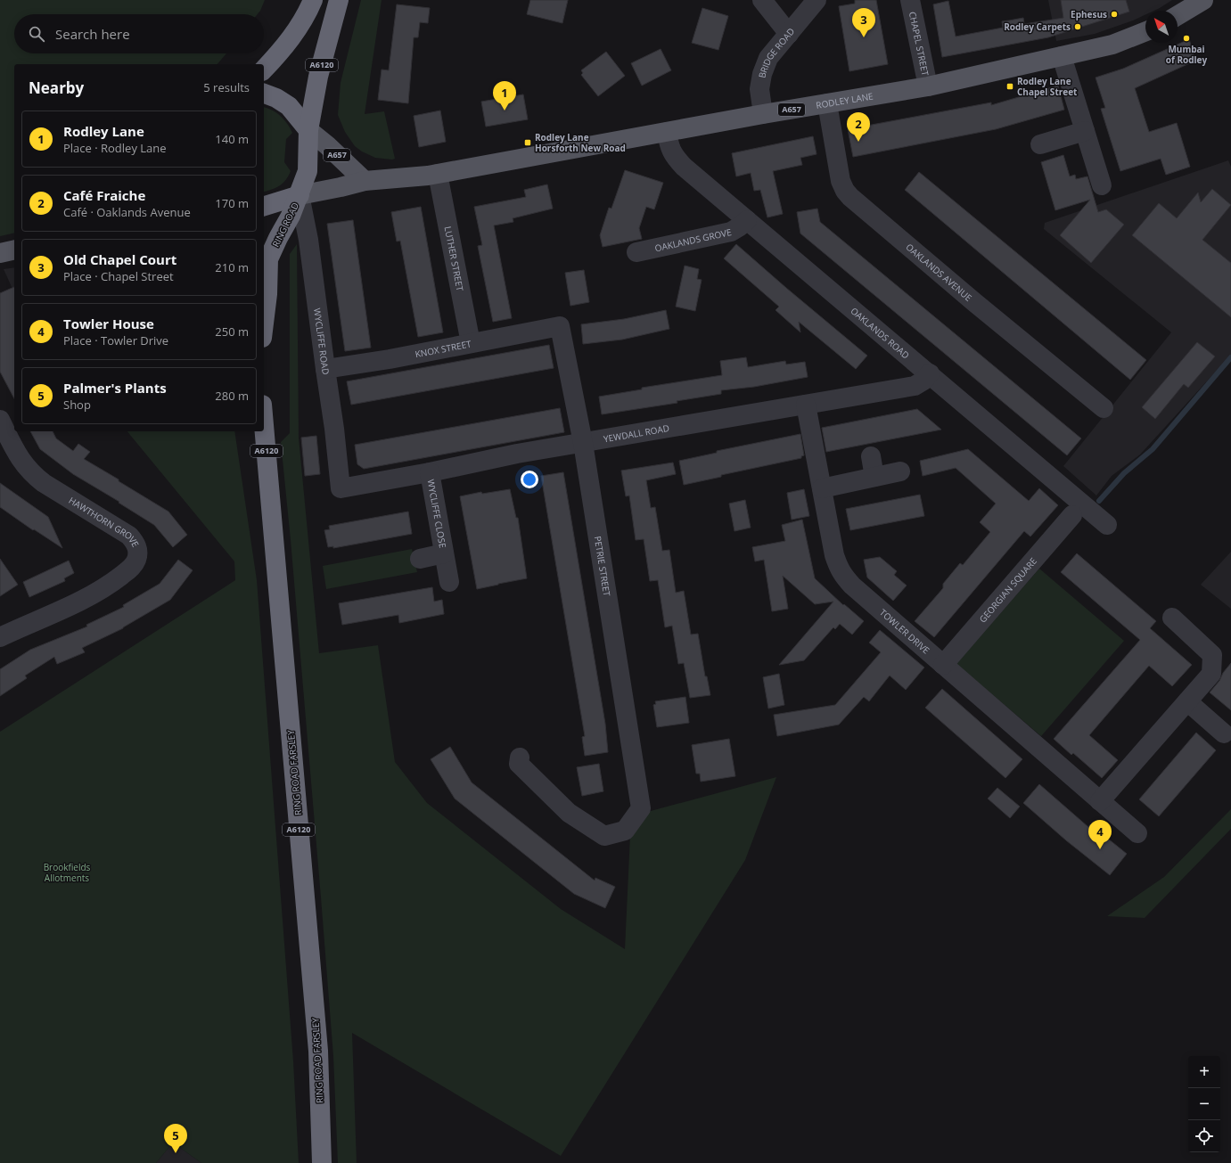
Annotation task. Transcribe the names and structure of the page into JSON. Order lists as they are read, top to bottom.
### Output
{
  "streets": {
    "highway": ["A6120", "RING ROAD", "RING ROAD FARSLEY"],
    "main road": ["RODLEY LANE", "A657"],
    "street": [
      "CHAPEL STREET",
      "BRIDGE ROAD",
      "OAKLANDS GROVE",
      "LUTHER STREET",
      "OAKLANDS AVENUE",
      "OAKLANDS ROAD",
      "WYCLIFFE ROAD",
      "KNOX STREET",
      "YEWDALL ROAD",
      "WYCLIFFE CLOSE",
      "HAWTHORN GROVE",
      "PETRIE STREET",
      "GEORGIAN SQUARE",
      "TOWLER DRIVE"
    ]
  },
  "crossings": [
    ["CHAPEL STREET", "RODLEY LANE"],
    ["BRIDGE ROAD", "RODLEY LANE"],
    ["A6120", "RODLEY LANE"],
    ["A6120", "A657"],
    ["A6120", "RING ROAD"],
    ["A6120", "WYCLIFFE ROAD"],
    ["RODLEY LANE", "A657"],
    ["RODLEY LANE", "RING ROAD"],
    ["RODLEY LANE", "LUTHER STREET"],
    ["RODLEY LANE", "OAKLANDS AVENUE"],
    ["RODLEY LANE", "OAKLANDS ROAD"],
    ["RODLEY LANE", "WYCLIFFE ROAD"],
    ["RING ROAD", "WYCLIFFE ROAD"],
    ["OAKLANDS GROVE", "OAKLANDS ROAD"],
    ["LUTHER STREET", "KNOX STREET"],
    ["OAKLANDS ROAD", "YEWDALL ROAD"],
    ["WYCLIFFE ROAD", "KNOX STREET"],
    ["WYCLIFFE ROAD", "YEWDALL ROAD"],
    ["KNOX STREET", "PETRIE STREET"],
    ["YEWDALL ROAD", "WYCLIFFE CLOSE"],
    ["YEWDALL ROAD", "PETRIE STREET"],
    ["YEWDALL ROAD", "TOWLER DRIVE"],
    ["GEORGIAN SQUARE", "TOWLER DRIVE"]
  ],
  "parks": ["Brookfields Allotments"],
  "places": {
    "other": ["Ephesus", "Rodley Carpets", "Mumbai of Rodley"],
    "transit": ["Rodley Lane Chapel Street", "Rodley Lane Horsforth New Road"]
  },
  "north": "top left",
  "page": {
    "pins": [
      "3",
      "1",
      "2",
      "4",
      "5"
    ],
    "search": "Search here",
    "heading": ["Nearby", "5 results"],
    "list": [
      {
        "mark": "1",
        "name": "Rodley Lane",
        "note": "Place · Rodley Lane",
        "value": "140 m"
      },
      {
        "mark": "2",
        "name": "Café Fraiche",
        "note": "Café · Oaklands Avenue",
        "value": "170 m"
      },
      {
        "mark": "3",
        "name": "Old Chapel Court",
        "note": "Place · Chapel Street",
        "value": "210 m"
      },
      {
        "mark": "4",
        "name": "Towler House",
        "note": "Place · Towler Drive",
        "value": "250 m"
      },
      {
        "mark": "5",
        "name": "Palmer's Plants",
        "note": "Shop",
        "value": "280 m"
      }
    ],
    "map_buttons": ["+", "−"]
  }
}
